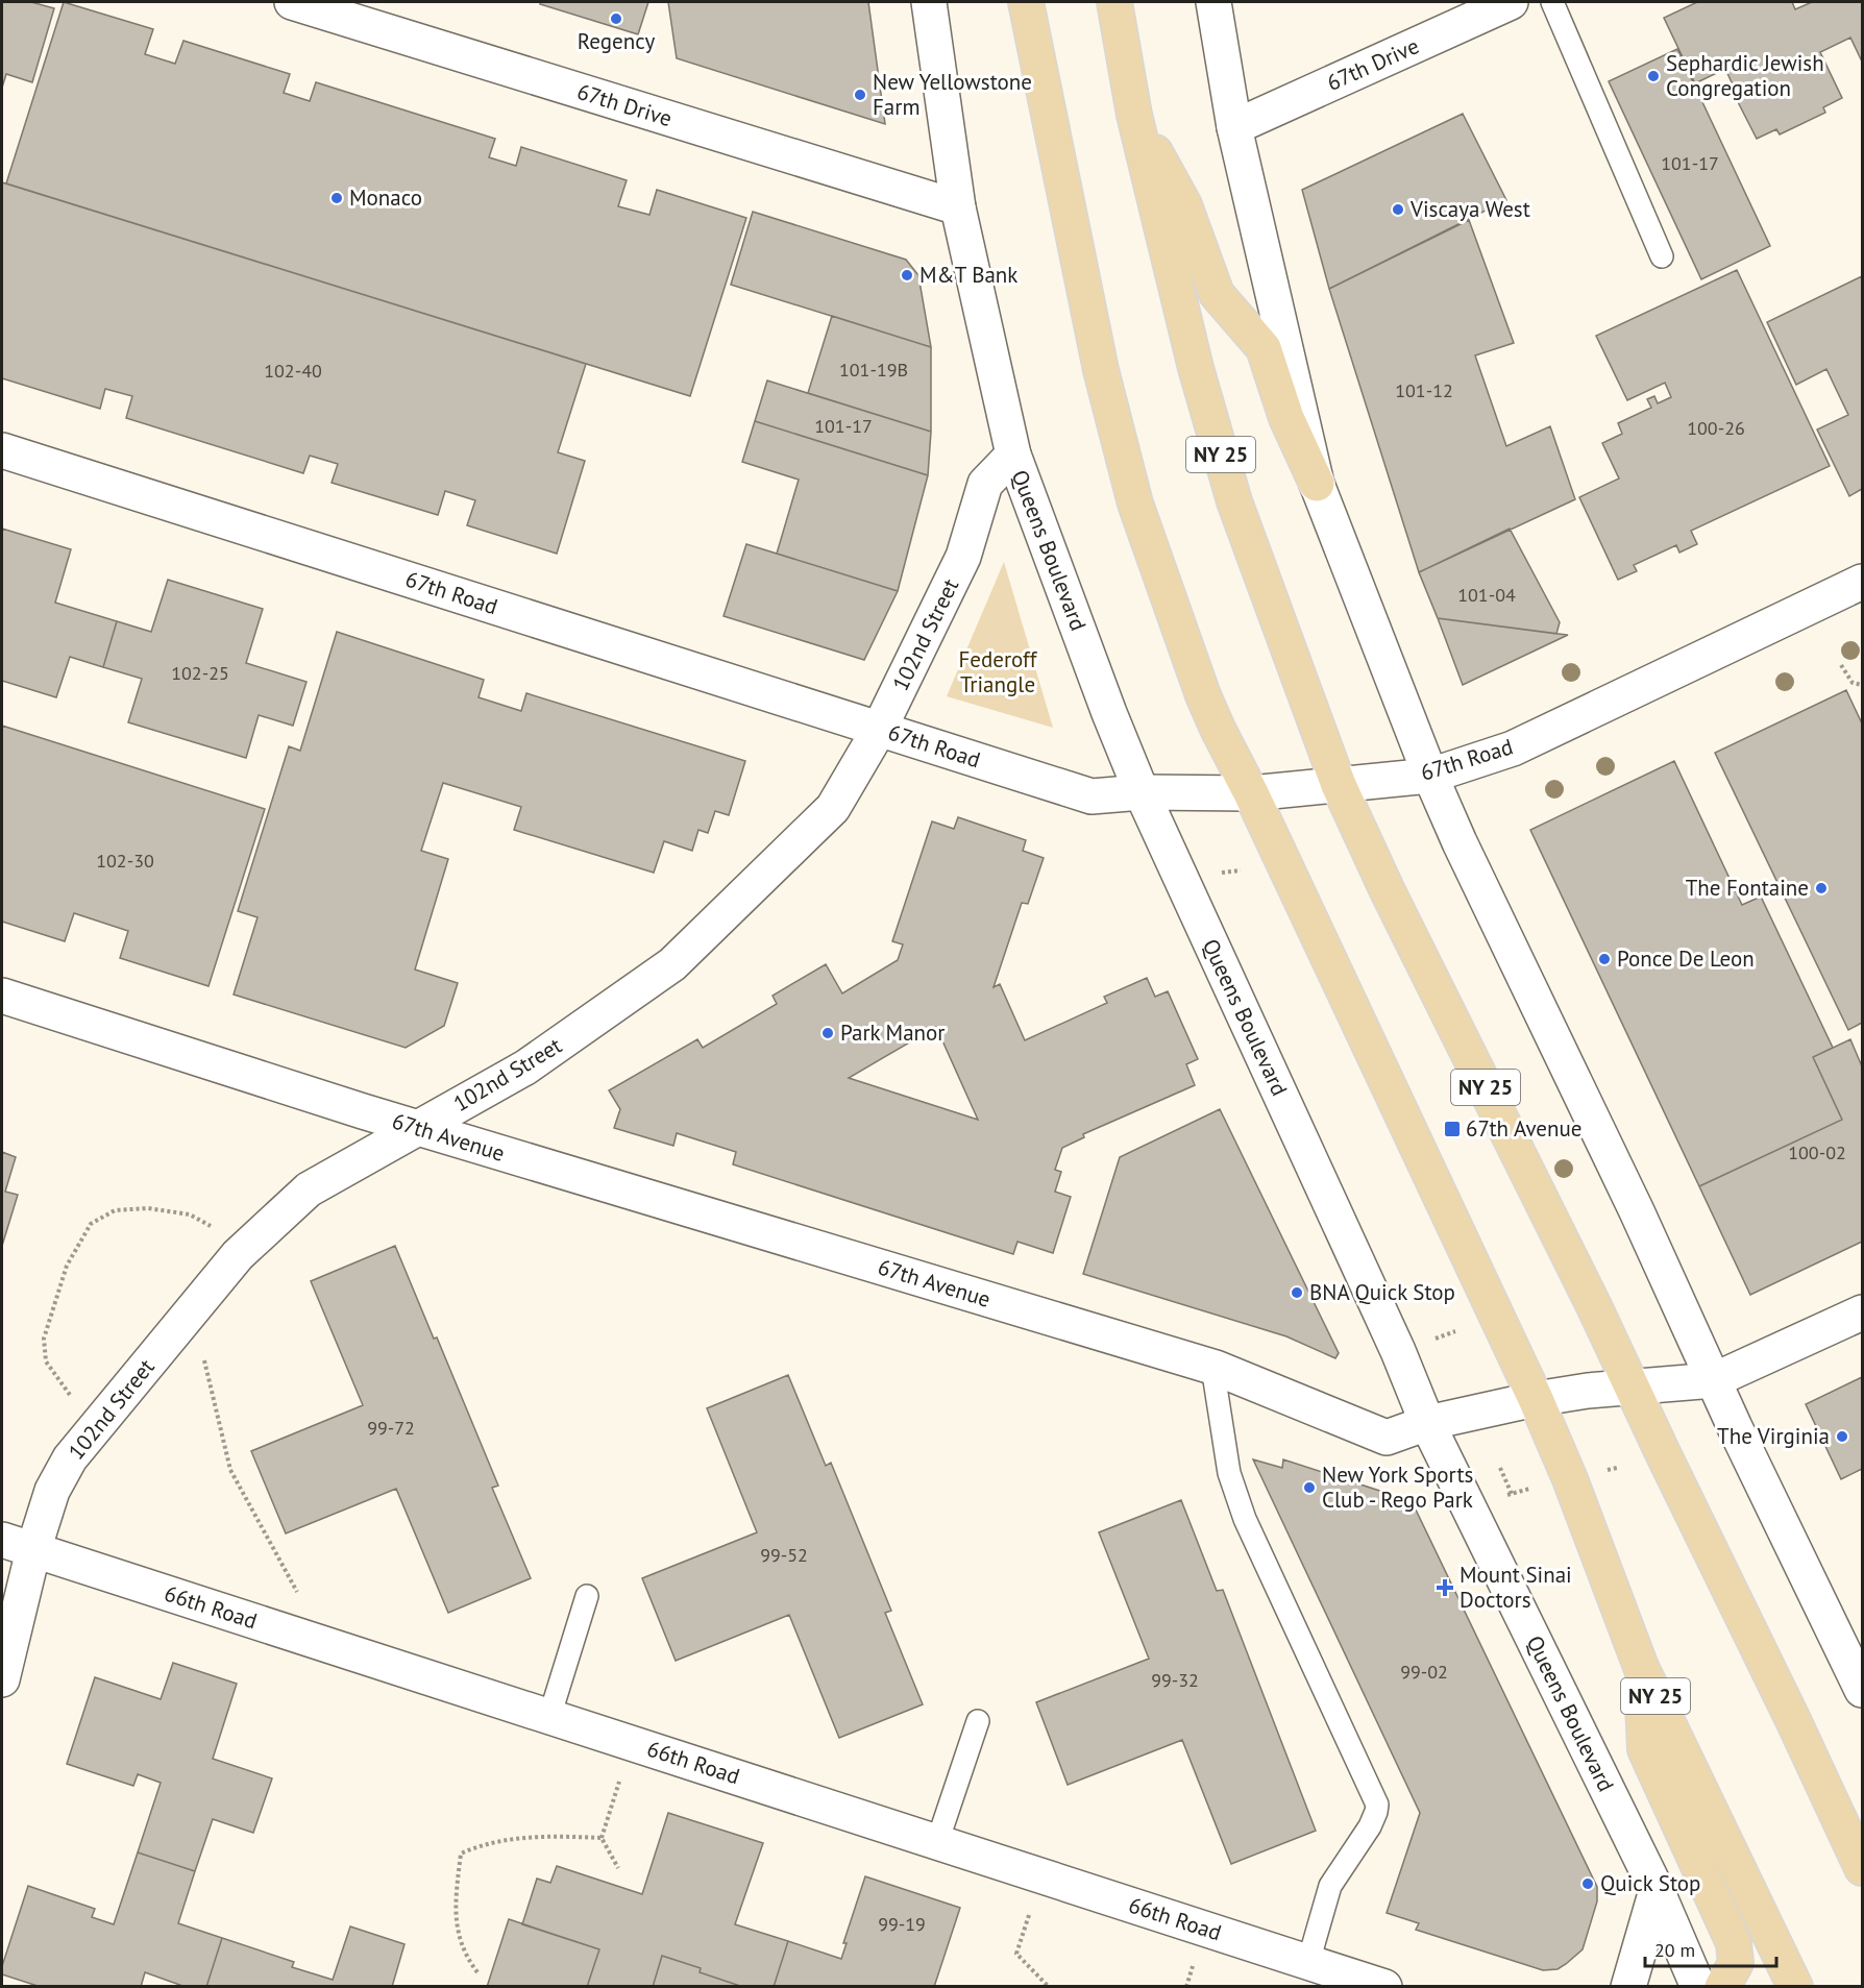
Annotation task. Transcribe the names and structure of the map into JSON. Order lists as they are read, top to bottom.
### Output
{
  "streets": {
    "main road": ["NY 25"],
    "street": [
      "67th Drive",
      "Queens Boulevard",
      "67th Road",
      "102nd Street",
      "67th Avenue",
      "66th Road"
    ]
  },
  "crossings": [
    ["67th Drive", "Queens Boulevard"],
    ["NY 25", "67th Road"],
    ["NY 25", "67th Avenue"],
    ["Queens Boulevard", "67th Road"],
    ["Queens Boulevard", "102nd Street"],
    ["Queens Boulevard", "67th Avenue"],
    ["67th Road", "102nd Street"],
    ["102nd Street", "67th Avenue"],
    ["102nd Street", "66th Road"]
  ],
  "parks": ["Federoff Triangle"],
  "places": {
    "other": [
      "Regency",
      "Sephardic Jewish Congregation",
      "New Yellowstone Farm",
      "Monaco",
      "Viscaya West",
      "M&T Bank",
      "The Fontaine",
      "Ponce De Leon",
      "Park Manor",
      "BNA Quick Stop",
      "The Virginia",
      "New York Sports Club - Rego Park",
      "Quick Stop"
    ],
    "transit": ["67th Avenue"],
    "health": ["Mount Sinai Doctors"]
  },
  "house_numbers": [
    "101-17",
    "101-19B",
    "102-40",
    "101-12",
    "101-17",
    "100-26",
    "101-04",
    "102-25",
    "102-30",
    "100-02",
    "99-72",
    "99-52",
    "99-02",
    "99-32",
    "99-19"
  ],
  "scale_bar": "20 m"
}
